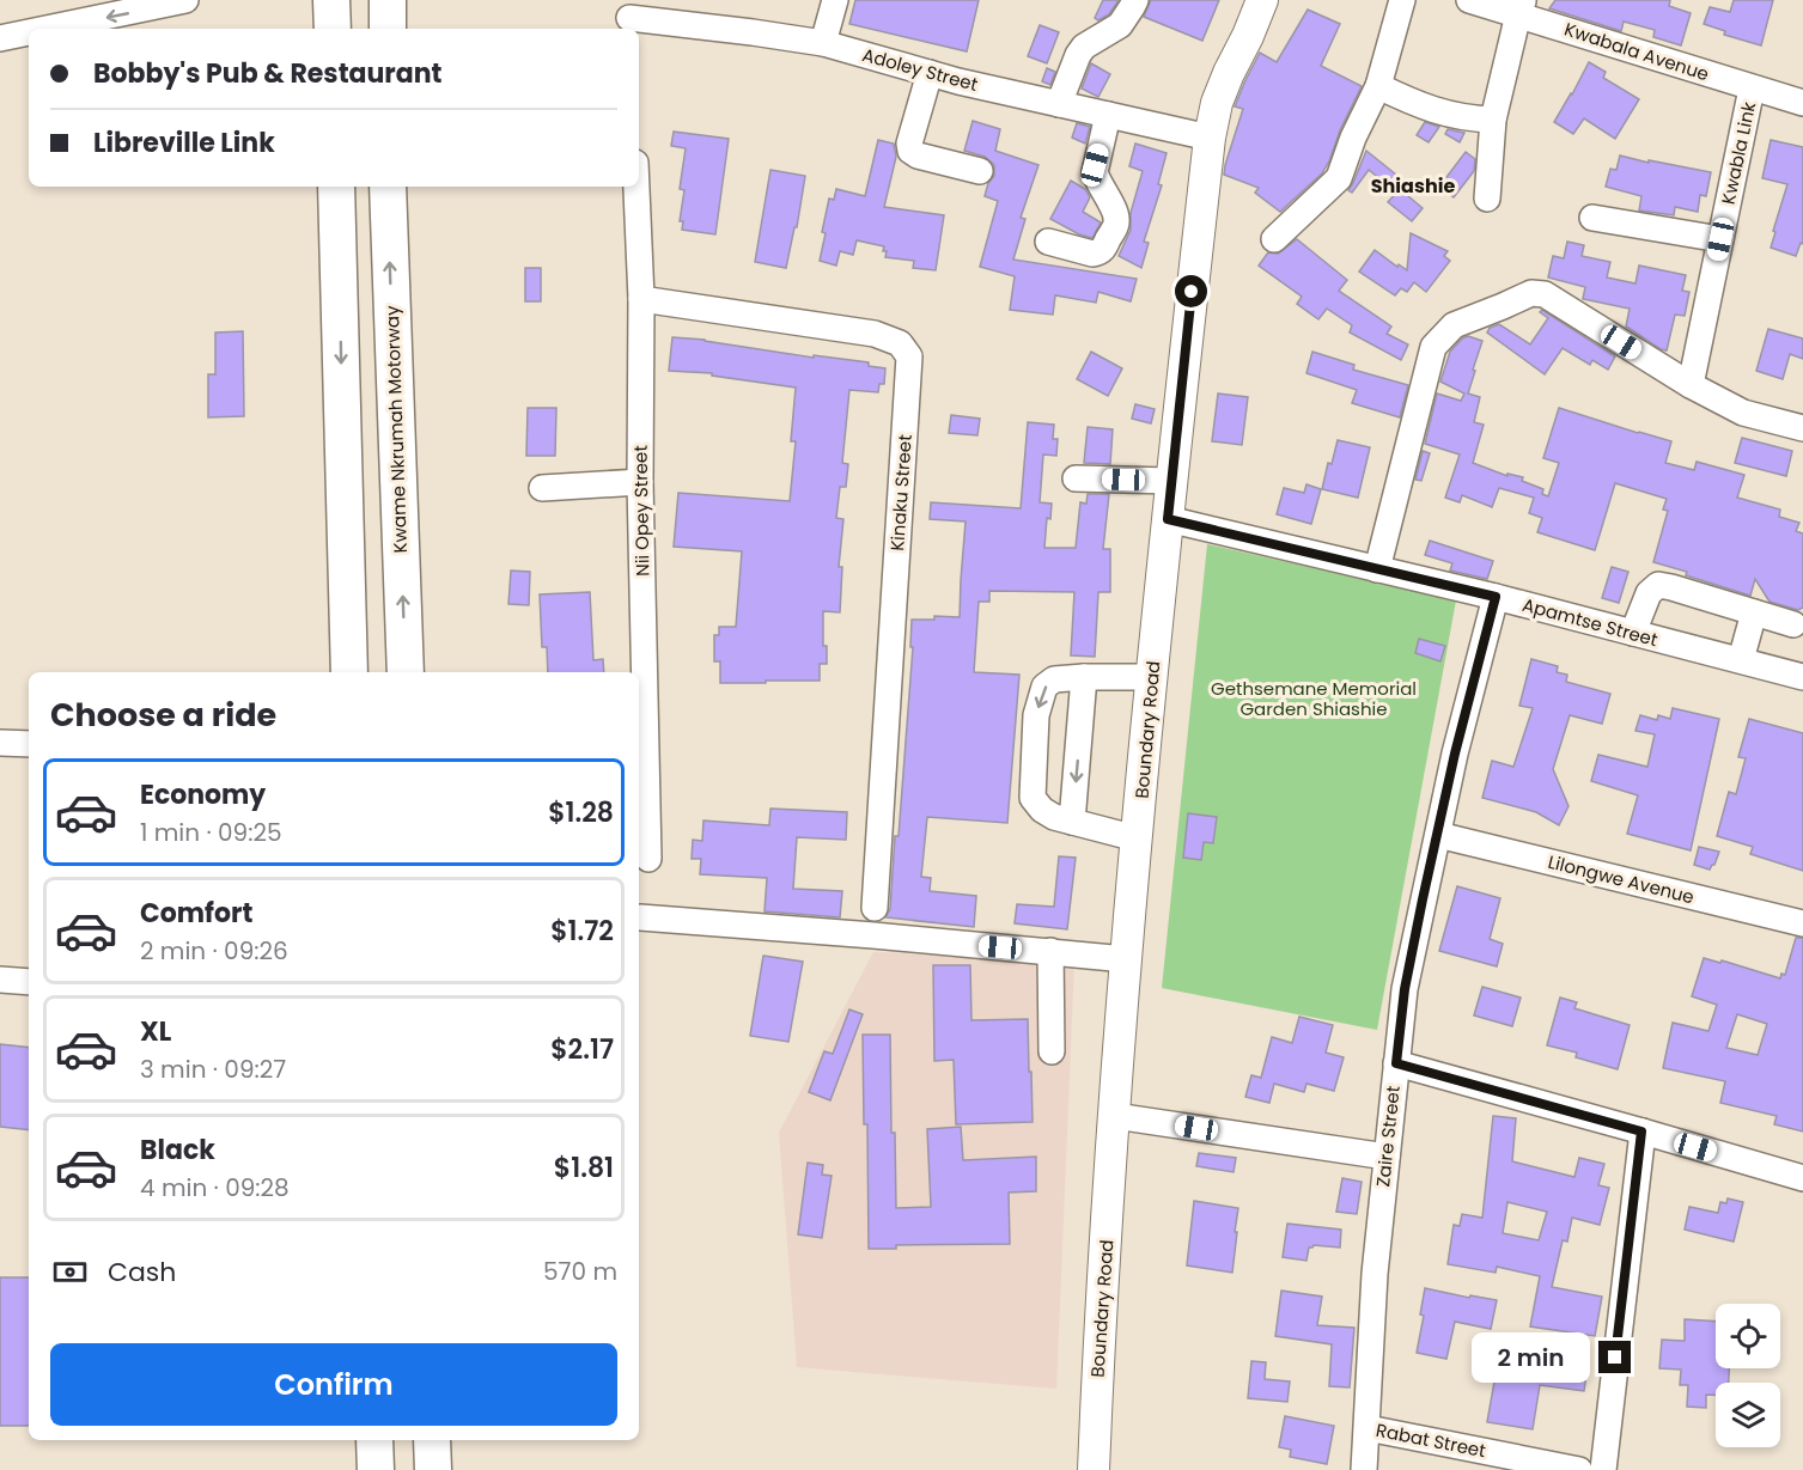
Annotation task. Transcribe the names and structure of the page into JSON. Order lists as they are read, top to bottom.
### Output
{
  "streets": {
    "highway": ["Kwame Nkrumah Motorway"],
    "main road": ["Boundary Road"],
    "street": [
      "Kwabala Avenue",
      "Adoley Street",
      "Kwabla Link",
      "Kinaku Street",
      "Nii Opey Street",
      "Apamtse Street",
      "Lilongwe Avenue",
      "Zaire Street",
      "Rabat Street"
    ]
  },
  "crossings": [
    ["Kwabala Avenue", "Kwabla Link"],
    ["Adoley Street", "Boundary Road"],
    ["Kinaku Street", "Nii Opey Street"],
    ["Apamtse Street", "Boundary Road"],
    ["Apamtse Street", "Zaire Street"],
    ["Lilongwe Avenue", "Zaire Street"],
    ["Zaire Street", "Rabat Street"]
  ],
  "districts": ["Shiashie"],
  "parks": ["Gethsemane Memorial Garden Shiashie"],
  "page": {
    "banner": ["Bobby's Pub & Restaurant", "Libreville Link"],
    "heading": "Choose a ride",
    "list": [
      {
        "name": "Economy",
        "note": "1 min · 09:25",
        "value": "$1.28"
      },
      {
        "name": "Comfort",
        "note": "2 min · 09:26",
        "value": "$1.72"
      },
      {
        "name": "XL",
        "note": "3 min · 09:27",
        "value": "$2.17"
      },
      {
        "name": "Black",
        "note": "4 min · 09:28",
        "value": "$1.81"
      }
    ],
    "pay": ["Cash", "570 m"],
    "buttons": "Confirm",
    "bubble": "2 min"
  }
}
